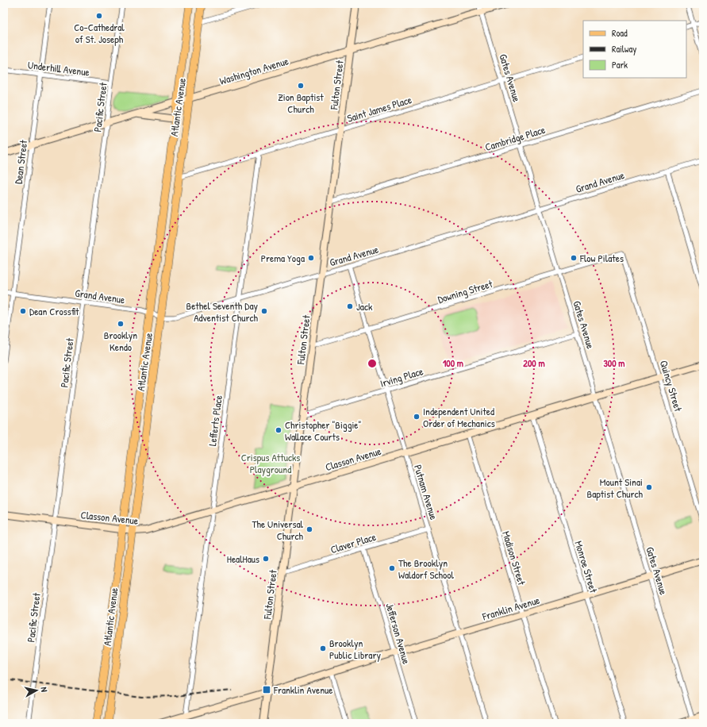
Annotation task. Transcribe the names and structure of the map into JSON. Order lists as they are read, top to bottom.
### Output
{
  "streets": {
    "main road": [
      "Washington Avenue",
      "Fulton Street",
      "Atlantic Avenue",
      "Classon Avenue",
      "Franklin Avenue"
    ],
    "street": [
      "Underhill Avenue",
      "Gates Avenue",
      "Pacific Street",
      "Saint James Place",
      "Cambridge Place",
      "Dean Street",
      "Grand Avenue",
      "Downing Street",
      "Irving Place",
      "Quincy Street",
      "Lefferts Place",
      "Putnam Avenue",
      "Claver Place",
      "Madison Street",
      "Monroe Street",
      "Jefferson Avenue"
    ]
  },
  "crossings": [
    ["Underhill Avenue", "Pacific Street"],
    ["Underhill Avenue", "Dean Street"],
    ["Washington Avenue", "Gates Avenue"],
    ["Washington Avenue", "Fulton Street"],
    ["Washington Avenue", "Pacific Street"],
    ["Washington Avenue", "Atlantic Avenue"],
    ["Washington Avenue", "Dean Street"],
    ["Gates Avenue", "Saint James Place"],
    ["Gates Avenue", "Cambridge Place"],
    ["Gates Avenue", "Grand Avenue"],
    ["Gates Avenue", "Downing Street"],
    ["Gates Avenue", "Irving Place"],
    ["Gates Avenue", "Classon Avenue"],
    ["Gates Avenue", "Franklin Avenue"],
    ["Fulton Street", "Saint James Place"],
    ["Fulton Street", "Cambridge Place"],
    ["Fulton Street", "Grand Avenue"],
    ["Fulton Street", "Downing Street"],
    ["Fulton Street", "Irving Place"],
    ["Fulton Street", "Classon Avenue"],
    ["Fulton Street", "Claver Place"],
    ["Fulton Street", "Franklin Avenue"],
    ["Pacific Street", "Grand Avenue"],
    ["Pacific Street", "Classon Avenue"],
    ["Atlantic Avenue", "Saint James Place"],
    ["Atlantic Avenue", "Grand Avenue"],
    ["Atlantic Avenue", "Classon Avenue"],
    ["Saint James Place", "Lefferts Place"],
    ["Dean Street", "Grand Avenue"],
    ["Grand Avenue", "Lefferts Place"],
    ["Grand Avenue", "Putnam Avenue"],
    ["Downing Street", "Quincy Street"],
    ["Downing Street", "Putnam Avenue"],
    ["Irving Place", "Putnam Avenue"],
    ["Quincy Street", "Classon Avenue"],
    ["Lefferts Place", "Classon Avenue"],
    ["Lefferts Place", "Franklin Avenue"],
    ["Classon Avenue", "Putnam Avenue"],
    ["Classon Avenue", "Madison Street"],
    ["Classon Avenue", "Monroe Street"],
    ["Putnam Avenue", "Claver Place"],
    ["Putnam Avenue", "Franklin Avenue"],
    ["Claver Place", "Jefferson Avenue"],
    ["Madison Street", "Franklin Avenue"],
    ["Monroe Street", "Franklin Avenue"],
    ["Franklin Avenue", "Jefferson Avenue"]
  ],
  "parks": ["Crispus Attucks Playground"],
  "places": {
    "other": [
      "Co-Cathedral of St. Joseph",
      "Zion Baptist Church",
      "Prema Yoga",
      "Flow Pilates",
      "Jack",
      "Dean Crossfit",
      "Bethel Seventh Day Adventist Church",
      "Brooklyn Kendo",
      "Independent United Order of Mechanics",
      "Christopher \"Biggie\" Wallace Courts",
      "Mount Sinai Baptist Church",
      "The Universal Church",
      "HealHaus",
      "The Brooklyn Waldorf School",
      "Brooklyn Public Library"
    ],
    "transit": ["Franklin Avenue"]
  },
  "legend": ["Road", "Railway", "Park"],
  "north": "right",
  "rings": ["100 m", "200 m", "300 m"]
}
